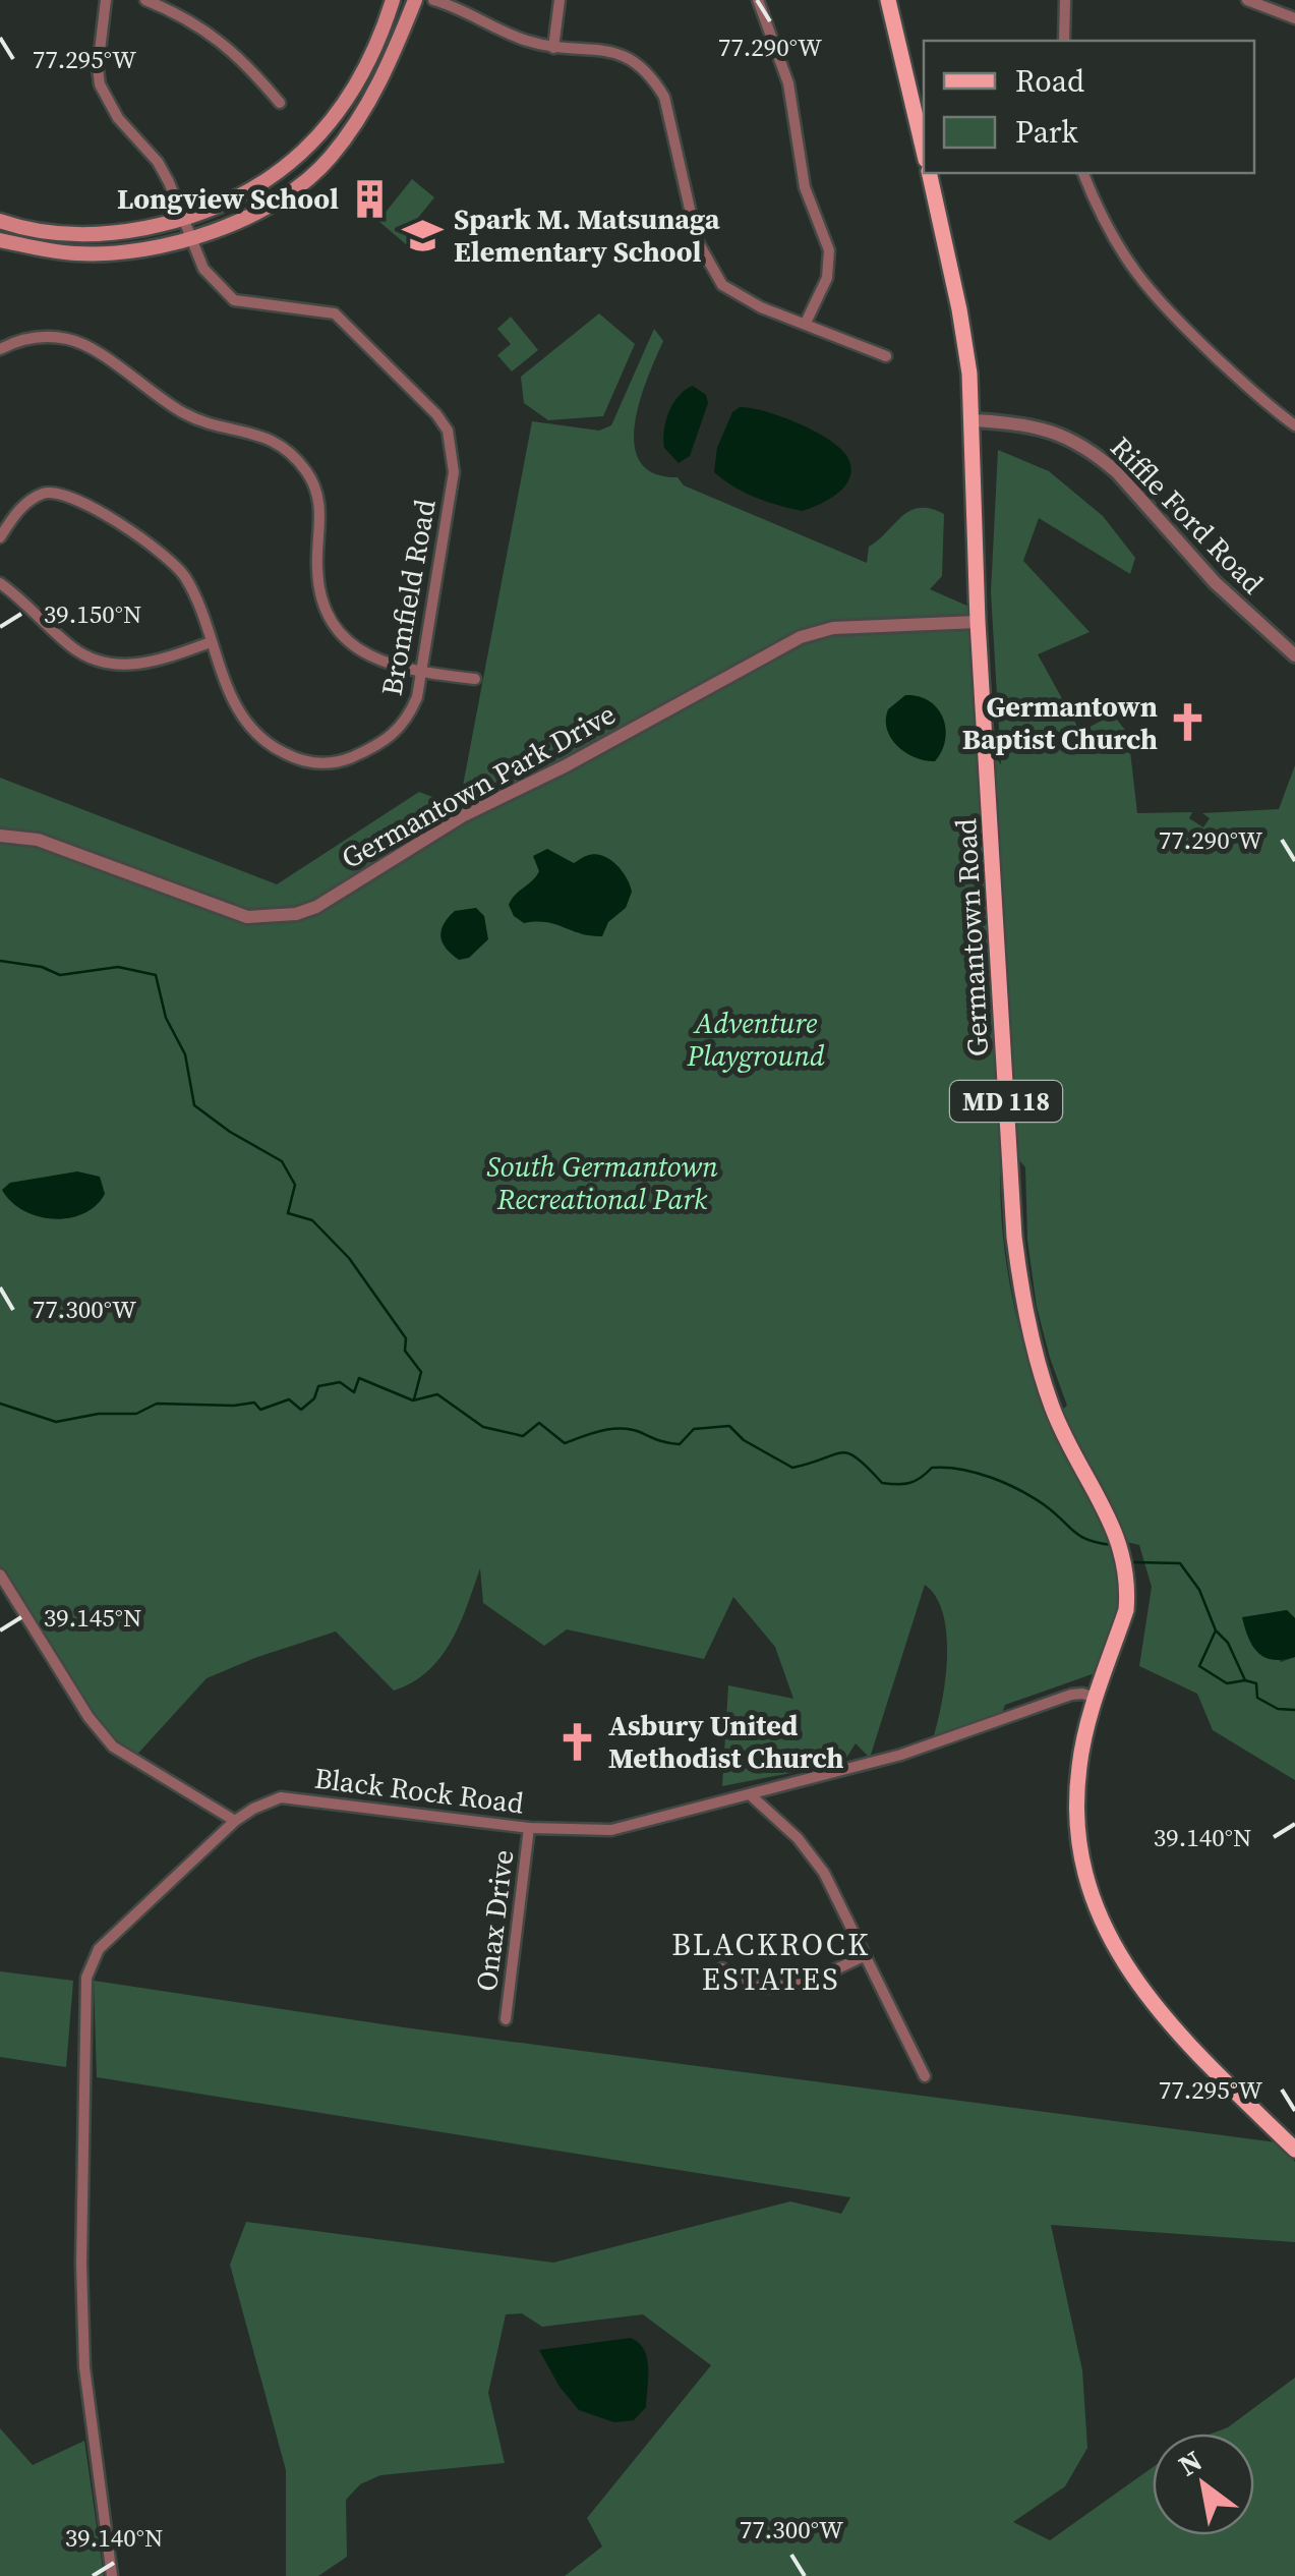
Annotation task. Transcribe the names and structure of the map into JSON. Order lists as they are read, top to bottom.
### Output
{
  "streets": {
    "main road": ["Germantown Road", "MD 118"],
    "street": [
      "Riffle Ford Road",
      "Bromfield Road",
      "Germantown Park Drive",
      "Black Rock Road",
      "Onax Drive"
    ]
  },
  "crossings": [
    ["Riffle Ford Road", "Germantown Road"],
    ["Germantown Park Drive", "Germantown Road"],
    ["Germantown Road", "Black Rock Road"],
    ["Black Rock Road", "Onax Drive"]
  ],
  "districts": ["BLACKROCK ESTATES"],
  "parks": ["Adventure Playground", "South Germantown Recreational Park"],
  "places": {
    "building": ["Longview School"],
    "school or university": ["Spark M. Matsunaga Elementary School"],
    "church": ["Germantown Baptist Church", "Asbury United Methodist Church"]
  },
  "legend": ["Road", "Park"],
  "north": "top left",
  "coordinates": [
    "77.290°W",
    "77.295°W",
    "39.150°N",
    "77.300°W",
    "39.145°N",
    "39.140°N"
  ]
}
